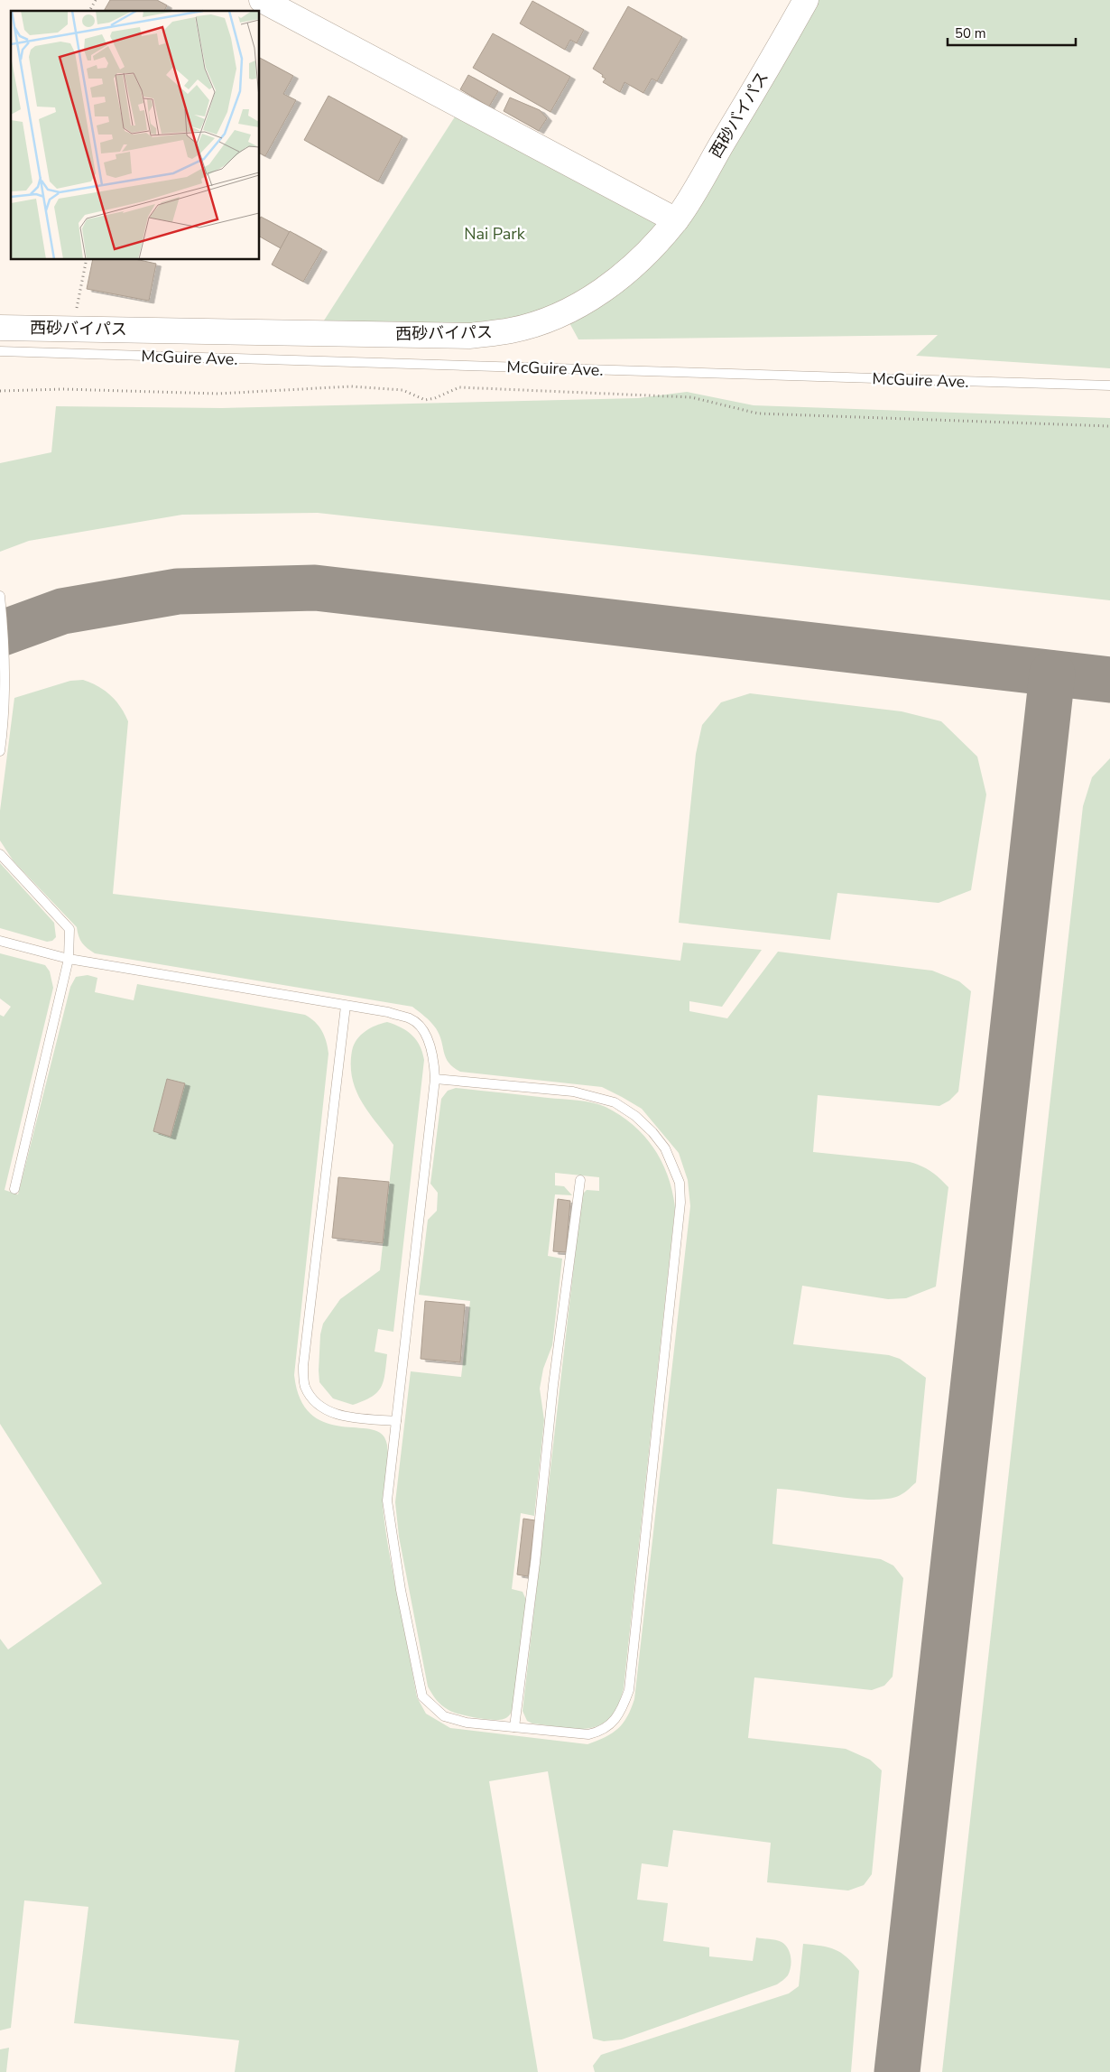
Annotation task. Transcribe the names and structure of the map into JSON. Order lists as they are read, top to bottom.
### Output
{
  "streets": {
    "street": ["西砂バイパス"],
    "lane": ["McGuire Ave."]
  },
  "parks": ["Nai Park"],
  "scale_bar": "50 m"
}
